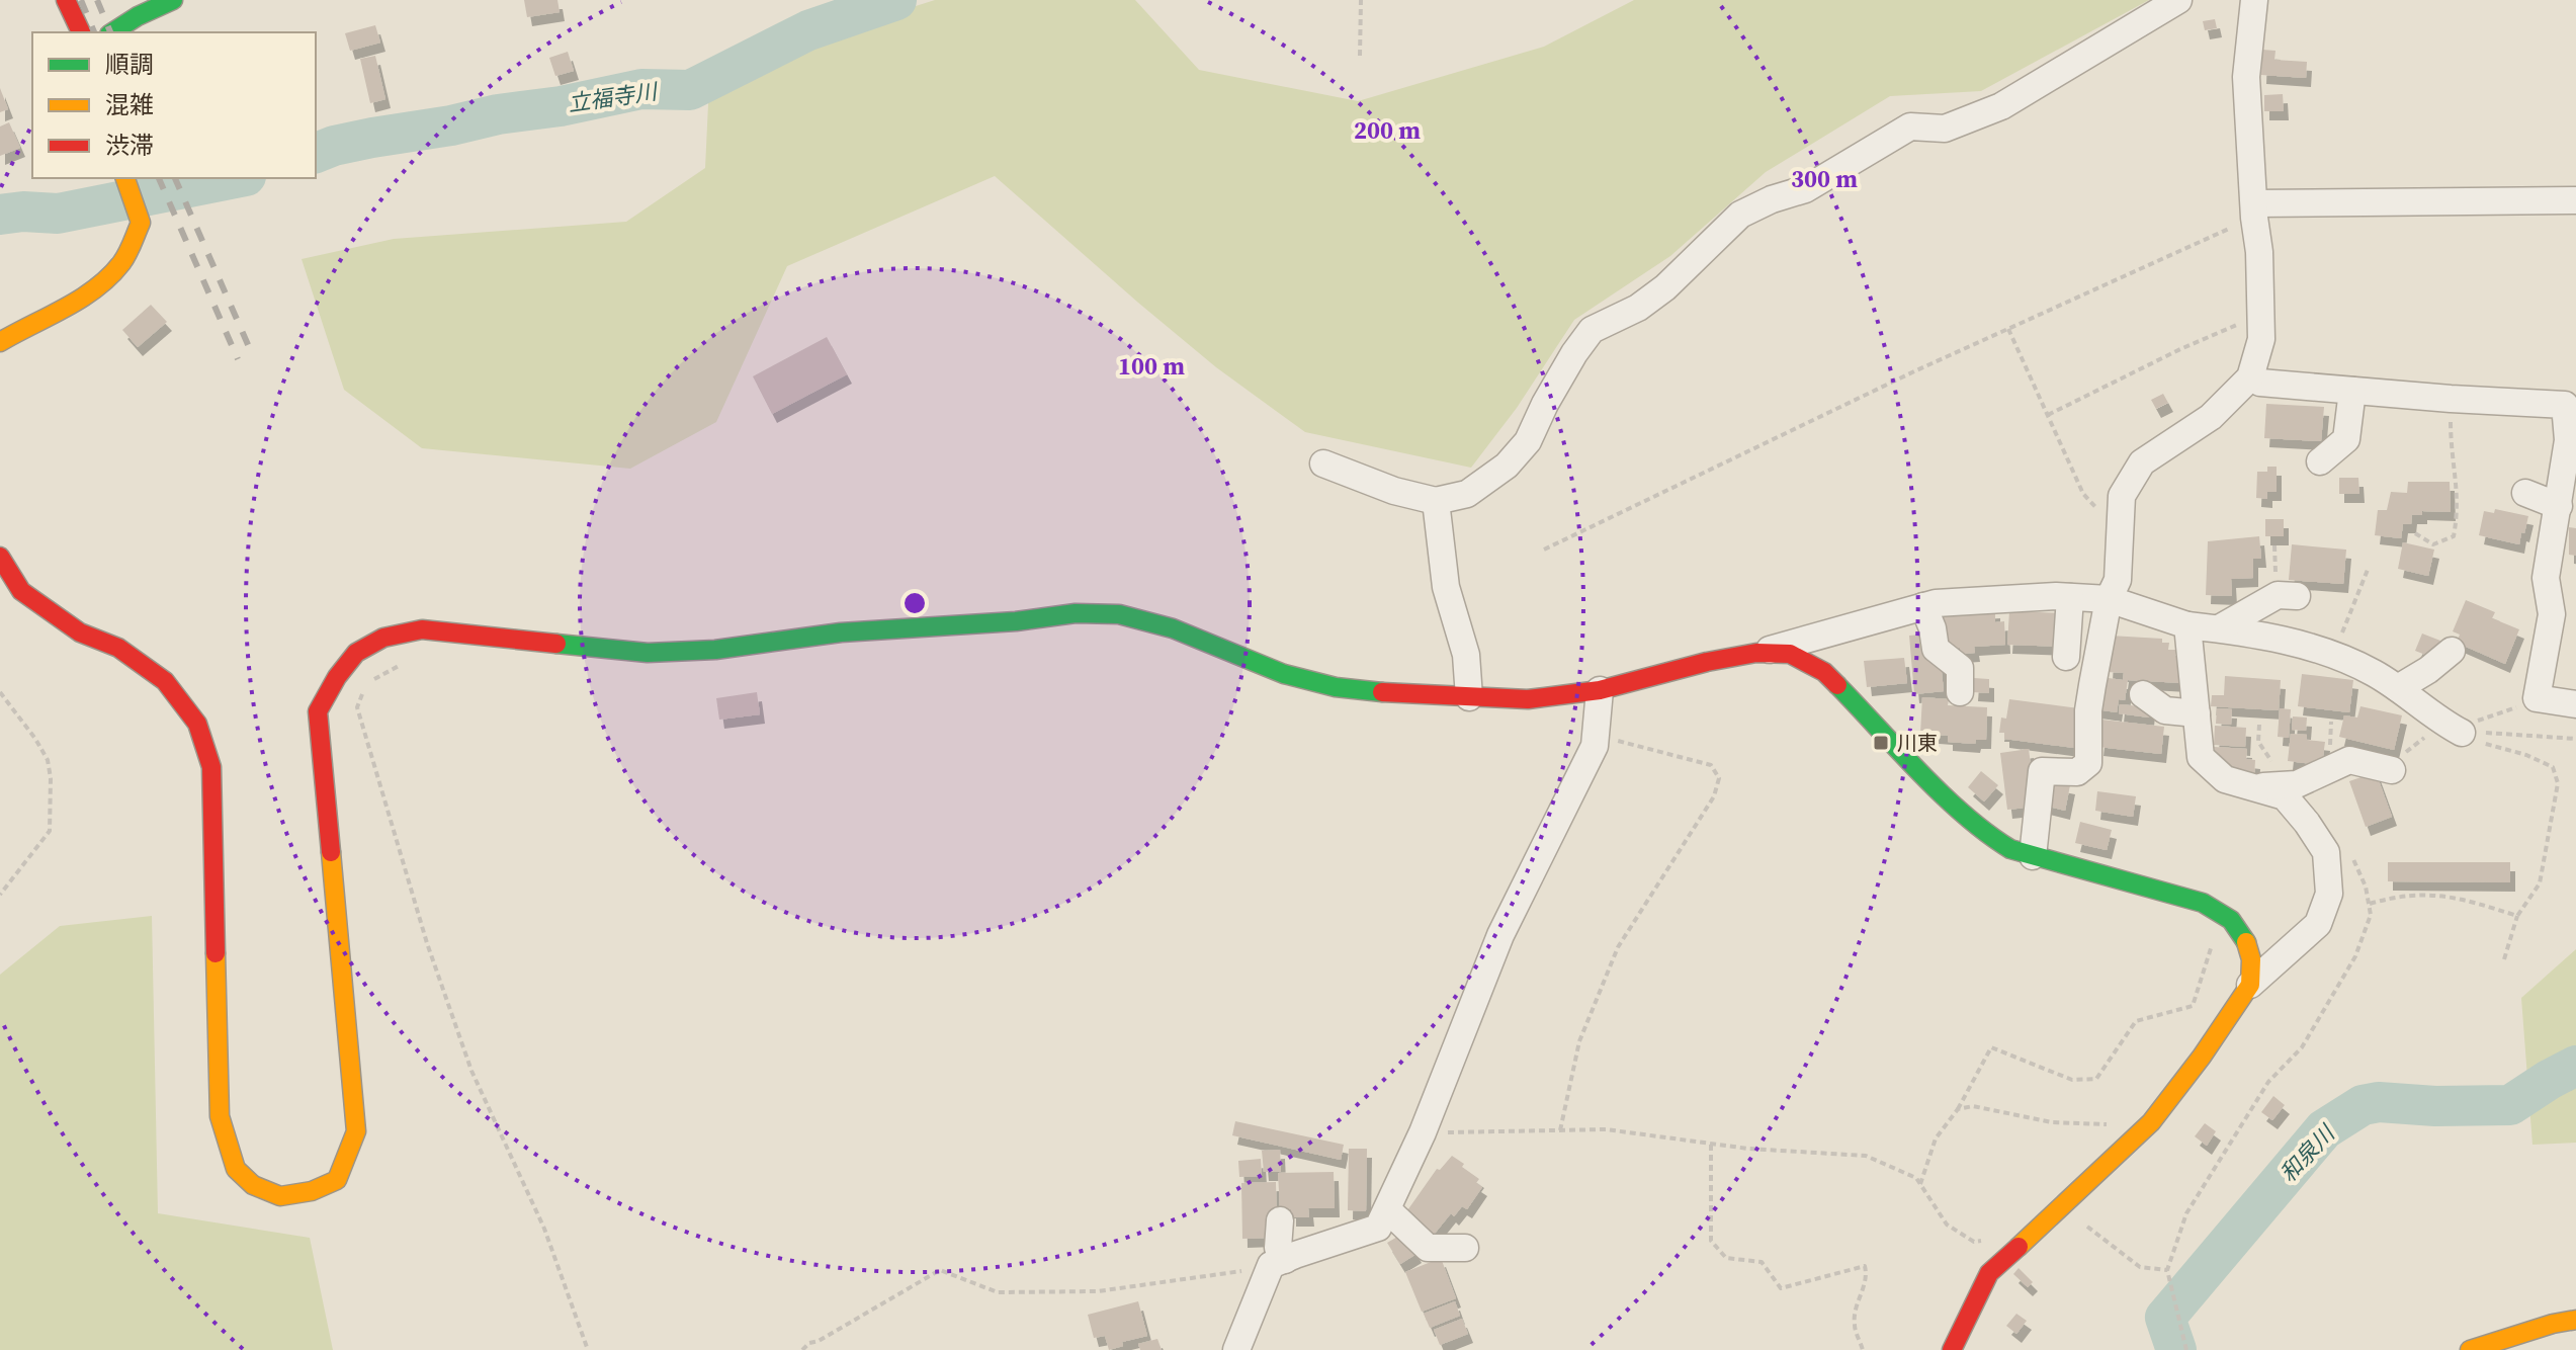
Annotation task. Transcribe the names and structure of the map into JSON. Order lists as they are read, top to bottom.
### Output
{
  "water": ["立福寺川", "和泉川"],
  "places": {
    "transit": ["川東"]
  },
  "legend": ["順調", "混雑", "渋滞"],
  "rings": ["200 m", "300 m", "100 m"]
}
